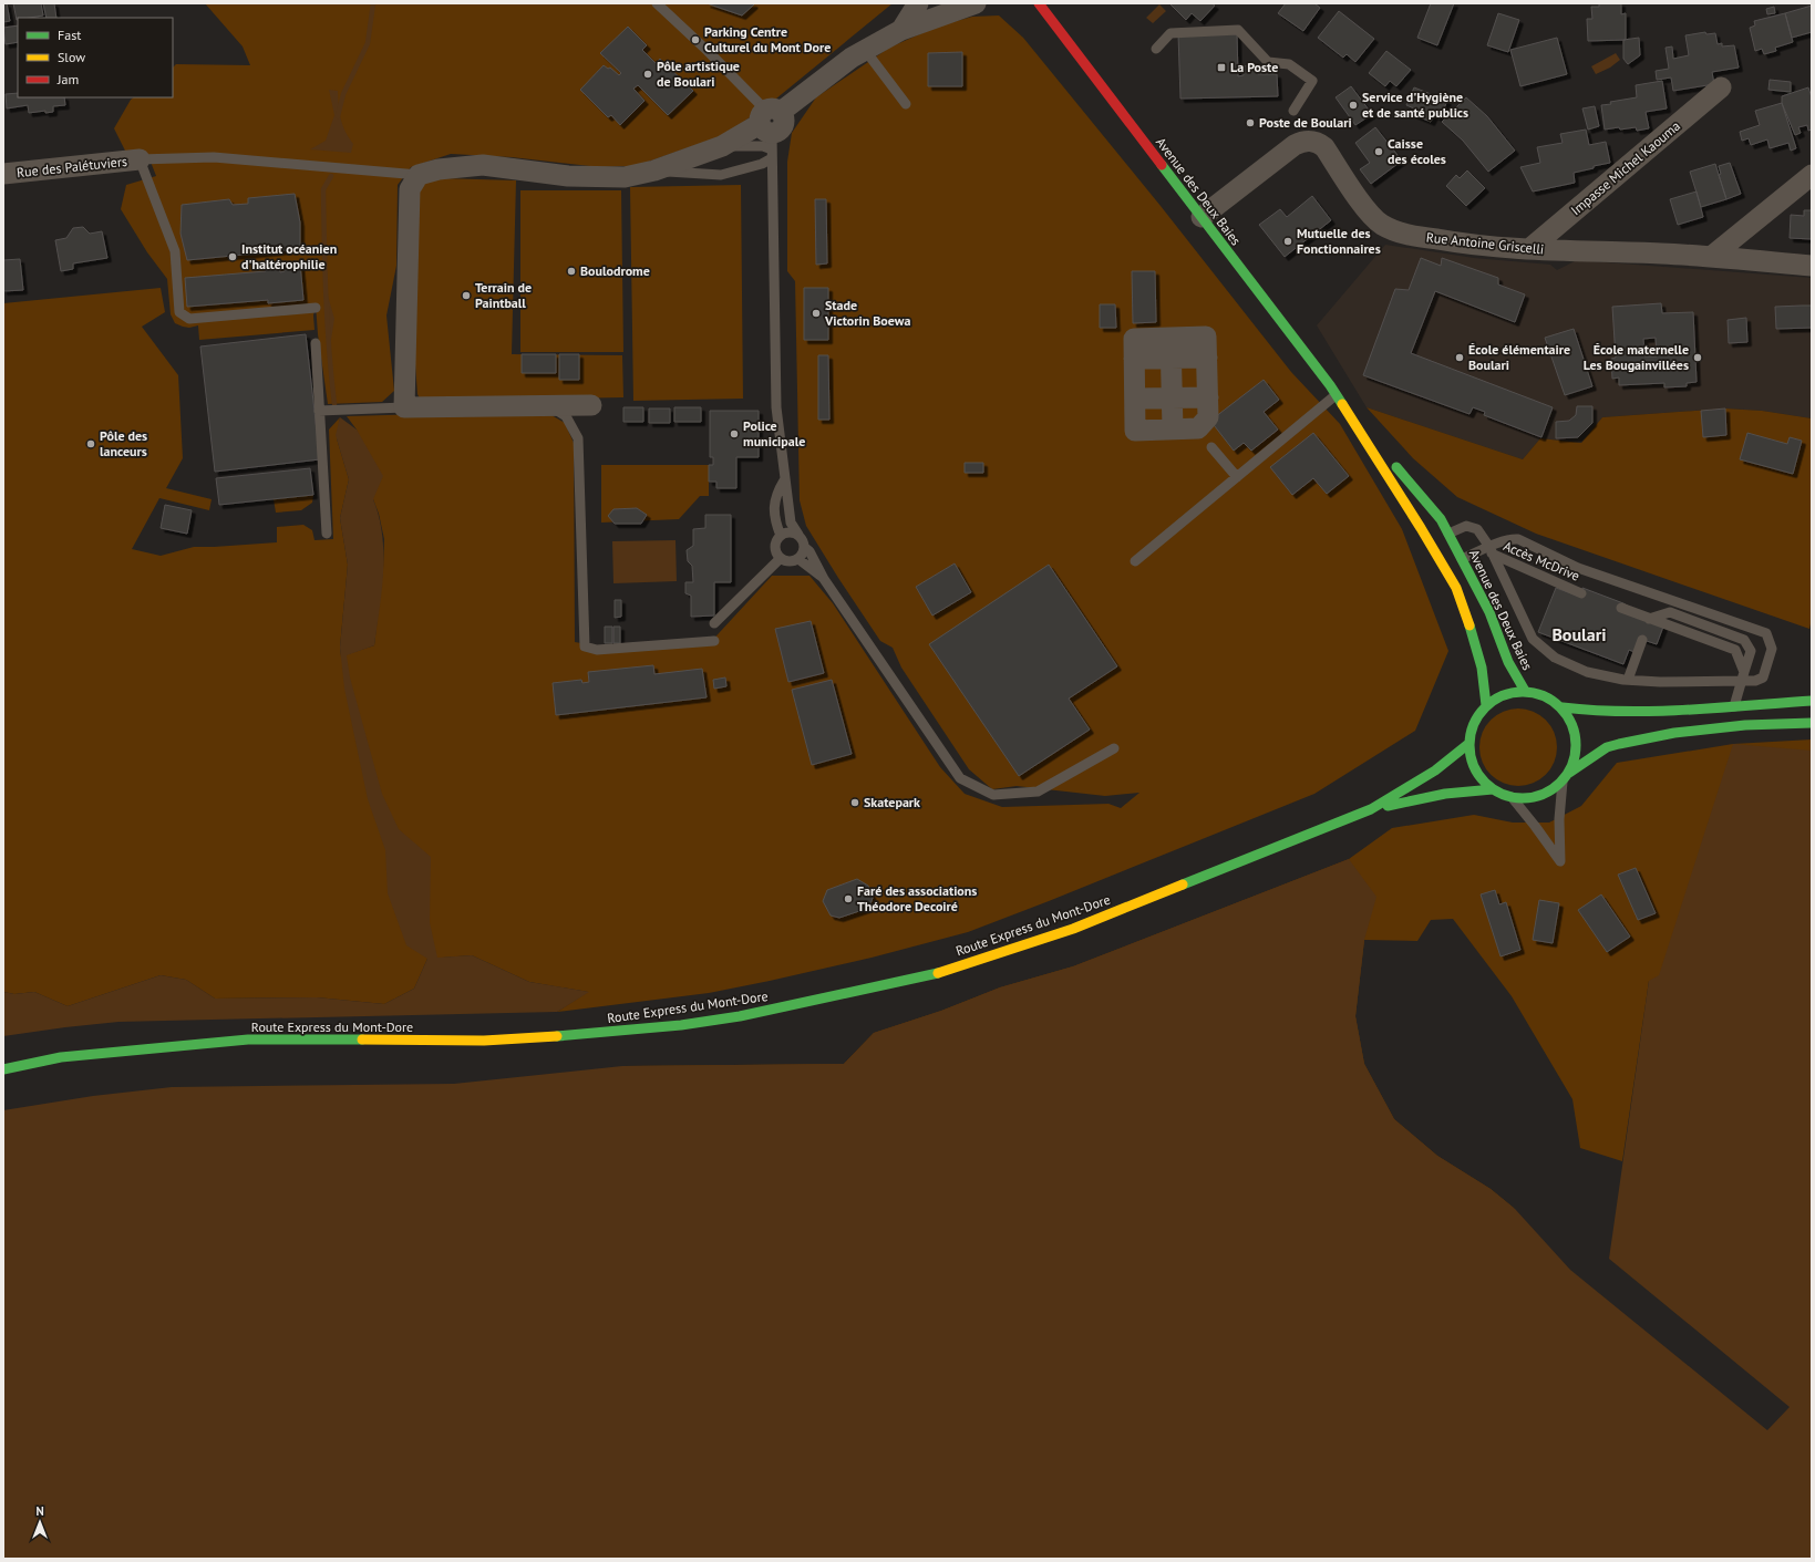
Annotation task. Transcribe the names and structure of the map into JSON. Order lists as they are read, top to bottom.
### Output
{
  "streets": {
    "main road": ["Avenue des Deux Baies", "Route Express du Mont-Dore"],
    "street": ["Rue des Palétuviers", "Impasse Michel Kaouma", "Rue Antoine Griscelli"],
    "lane": ["Accès McDrive"]
  },
  "crossings": [
    ["Impasse Michel Kaouma", "Rue Antoine Griscelli"],
    ["Avenue des Deux Baies", "Rue Antoine Griscelli"],
    ["Avenue des Deux Baies", "Route Express du Mont-Dore"]
  ],
  "districts": ["Boulari"],
  "places": {
    "other": [
      "Parking Centre Culturel du Mont Dore",
      "Pôle artistique de Boulari",
      "Service d'Hygiène et de santé publics",
      "Poste de Boulari",
      "Caisse des écoles",
      "Mutuelle des Fonctionnaires",
      "Institut océanien d'haltérophilie",
      "Boulodrome",
      "Terrain de Paintball",
      "Stade Victorin Boewa",
      "École élémentaire Boulari",
      "École maternelle Les Bougainvillées",
      "Police municipale",
      "Pôle des lanceurs",
      "Skatepark",
      "Faré des associations Théodore Decoiré"
    ],
    "transit": ["La Poste"]
  },
  "legend": ["Fast", "Slow", "Jam"],
  "north": "top"
}
